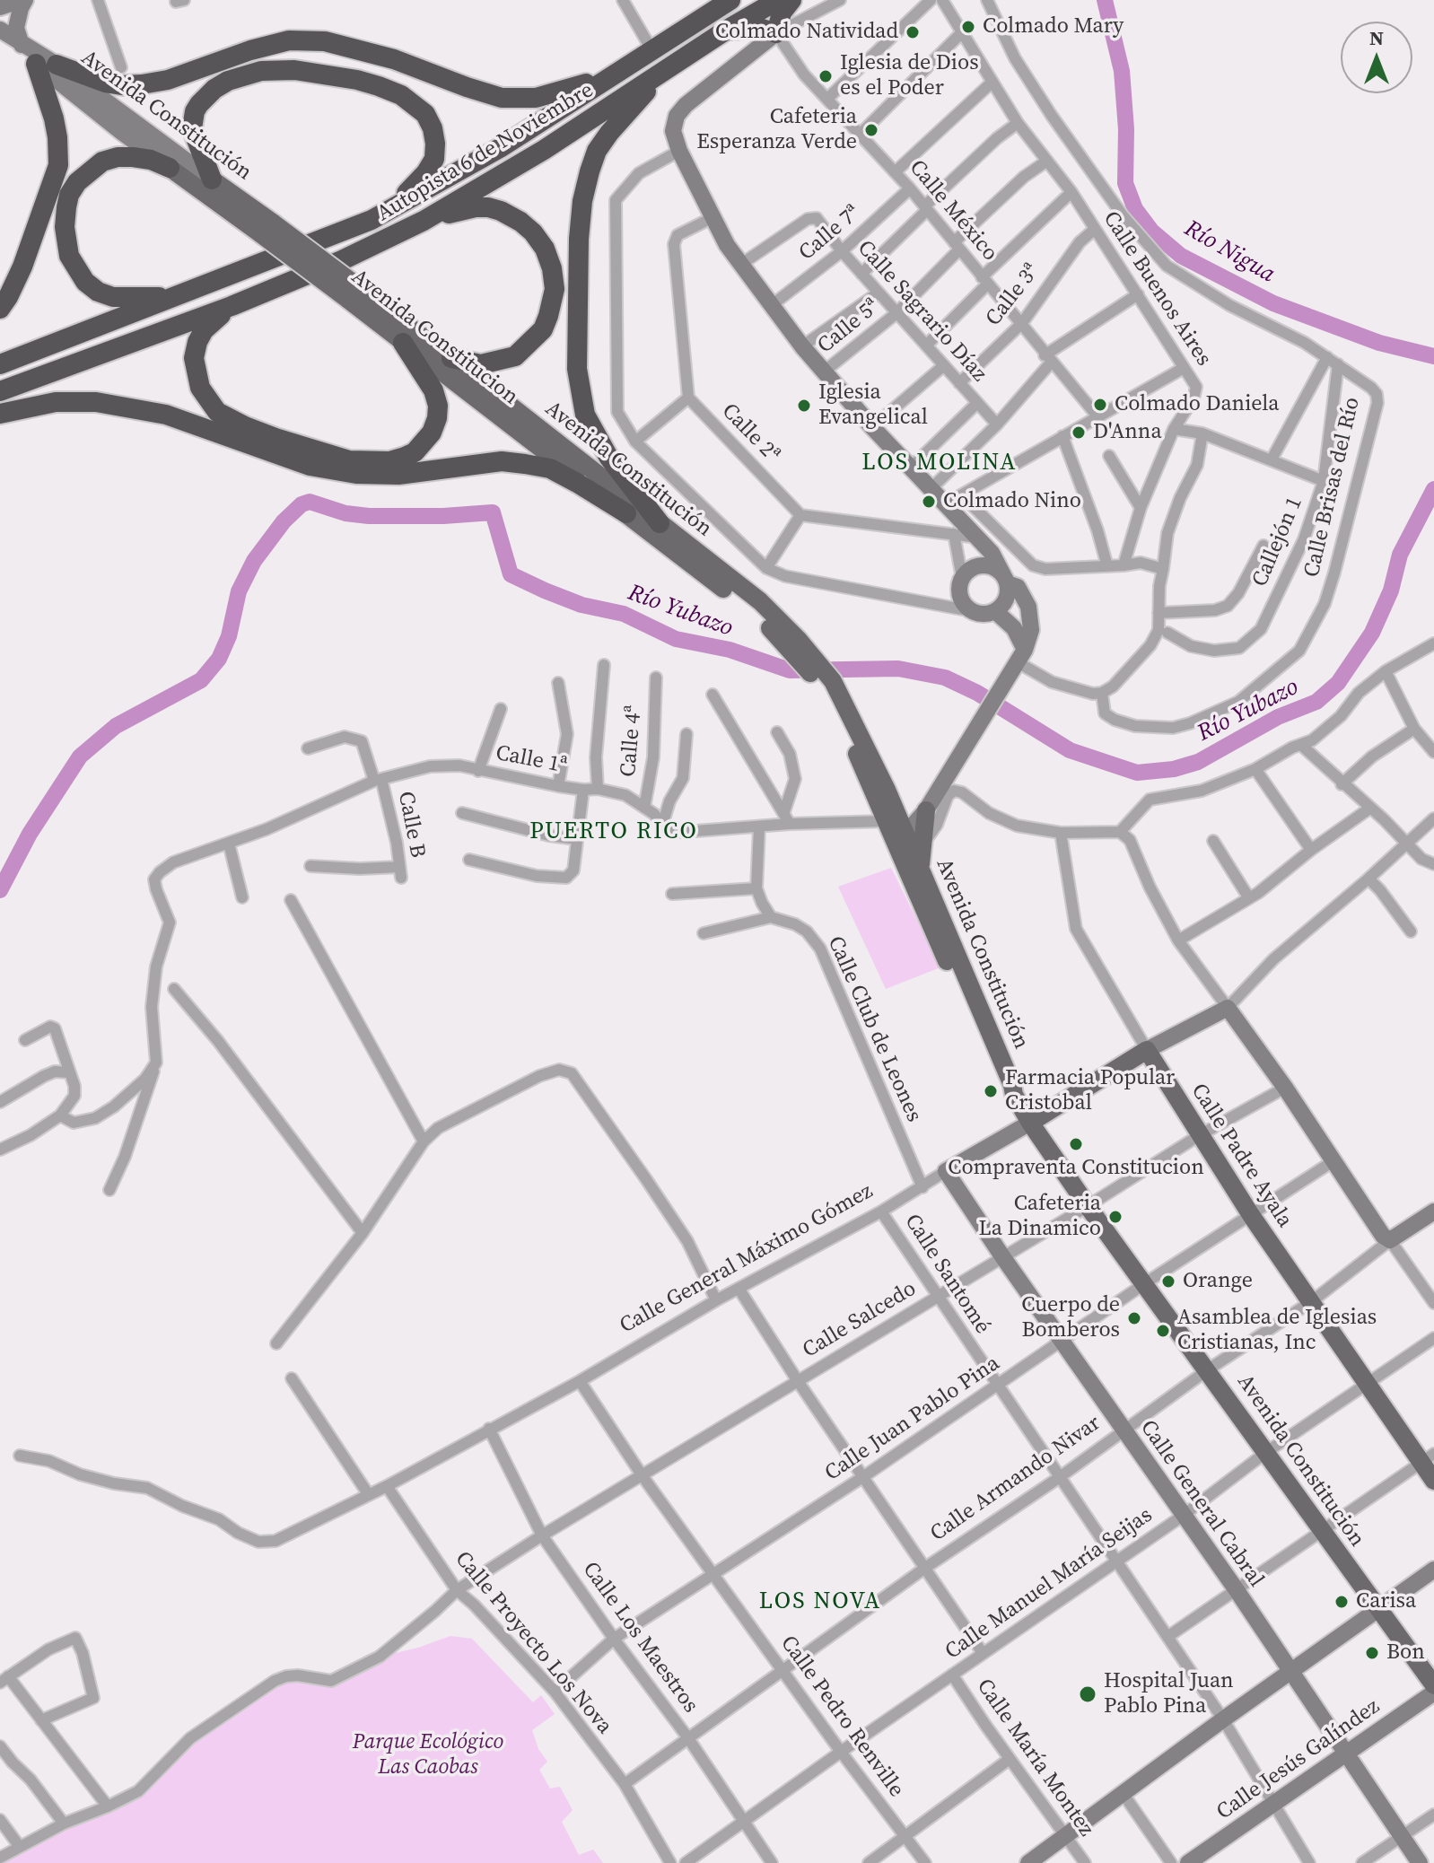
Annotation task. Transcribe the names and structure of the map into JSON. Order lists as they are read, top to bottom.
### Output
{
  "streets": {
    "highway": ["Autopista 6 de Noviembre"],
    "main road": [
      "Avenida Constitución",
      "Avenida Constitucion",
      "Calle Padre Ayala",
      "Calle General Máximo Gómez"
    ],
    "street": [
      "Calle México",
      "Calle 7ª",
      "Calle Buenos Aires",
      "Calle 3ª",
      "Calle Sagrario Díaz",
      "Calle 5ª",
      "Calle 2ª",
      "Calle Brisas del Río",
      "Callejón 1",
      "Calle 4ª",
      "Calle 1ª",
      "Calle B",
      "Calle Club de Leones",
      "Calle Santomé",
      "Calle Salcedo",
      "Calle Juan Pablo Pina",
      "Calle Armando Nivar",
      "Calle General Cabral",
      "Calle Manuel María Seijas",
      "Calle Los Maestros",
      "Calle Proyecto Los Nova",
      "Calle Pedro Renville",
      "Calle María Montez",
      "Calle Jesús Galíndez"
    ]
  },
  "crossings": [
    ["Avenida Constitución", "Avenida Constitucion"],
    ["Avenida Constitución", "Calle General Máximo Gómez"],
    ["Avenida Constitución", "Calle Salcedo"],
    ["Avenida Constitución", "Calle Juan Pablo Pina"],
    ["Avenida Constitución", "Calle Armando Nivar"],
    ["Avenida Constitución", "Calle Manuel María Seijas"],
    ["Calle México", "Calle 7ª"],
    ["Calle México", "Calle 3ª"],
    ["Calle México", "Calle 5ª"],
    ["Calle 7ª", "Calle Sagrario Díaz"],
    ["Calle Buenos Aires", "Calle 3ª"],
    ["Calle Buenos Aires", "Calle 5ª"],
    ["Calle 3ª", "Calle Sagrario Díaz"],
    ["Calle Sagrario Díaz", "Calle 5ª"],
    ["Calle Brisas del Río", "Callejón 1"],
    ["Calle 4ª", "Calle 1ª"],
    ["Calle 1ª", "Calle B"],
    ["Calle Club de Leones", "Calle General Máximo Gómez"],
    ["Calle Padre Ayala", "Calle General Máximo Gómez"],
    ["Calle Padre Ayala", "Calle Salcedo"],
    ["Calle Padre Ayala", "Calle Juan Pablo Pina"],
    ["Calle Padre Ayala", "Calle Armando Nivar"],
    ["Calle Padre Ayala", "Calle Manuel María Seijas"],
    ["Calle General Máximo Gómez", "Calle Santomé"],
    ["Calle General Máximo Gómez", "Calle General Cabral"],
    ["Calle General Máximo Gómez", "Calle Los Maestros"],
    ["Calle General Máximo Gómez", "Calle Proyecto Los Nova"],
    ["Calle General Máximo Gómez", "Calle Pedro Renville"],
    ["Calle General Máximo Gómez", "Calle María Montez"],
    ["Calle Santomé", "Calle Salcedo"],
    ["Calle Santomé", "Calle Juan Pablo Pina"],
    ["Calle Santomé", "Calle Armando Nivar"],
    ["Calle Santomé", "Calle Manuel María Seijas"],
    ["Calle Santomé", "Calle Jesús Galíndez"],
    ["Calle Salcedo", "Calle General Cabral"],
    ["Calle Salcedo", "Calle Los Maestros"],
    ["Calle Salcedo", "Calle Proyecto Los Nova"],
    ["Calle Salcedo", "Calle Pedro Renville"],
    ["Calle Salcedo", "Calle María Montez"],
    ["Calle Juan Pablo Pina", "Calle General Cabral"],
    ["Calle Juan Pablo Pina", "Calle Los Maestros"],
    ["Calle Juan Pablo Pina", "Calle Proyecto Los Nova"],
    ["Calle Juan Pablo Pina", "Calle Pedro Renville"],
    ["Calle Juan Pablo Pina", "Calle María Montez"],
    ["Calle Armando Nivar", "Calle General Cabral"],
    ["Calle Armando Nivar", "Calle Los Maestros"],
    ["Calle Armando Nivar", "Calle Proyecto Los Nova"],
    ["Calle Armando Nivar", "Calle Pedro Renville"],
    ["Calle Armando Nivar", "Calle María Montez"],
    ["Calle General Cabral", "Calle Manuel María Seijas"],
    ["Calle General Cabral", "Calle Jesús Galíndez"],
    ["Calle Manuel María Seijas", "Calle Los Maestros"],
    ["Calle Manuel María Seijas", "Calle Pedro Renville"],
    ["Calle Manuel María Seijas", "Calle María Montez"]
  ],
  "districts": ["LOS MOLINA", "PUERTO RICO", "LOS NOVA"],
  "water": ["Río Nigua", "Río Yubazo"],
  "parks": ["Parque Ecológico Las Caobas"],
  "places": [
    "Colmado Mary",
    "Colmado Natividad",
    "Iglesia de Dios es el Poder",
    "Cafeteria Esperanza Verde",
    "Colmado Daniela",
    "Iglesia Evangelical",
    "D'Anna",
    "Colmado Nino",
    "Farmacia Popular Cristobal",
    "Compraventa Constitucion",
    "Cafeteria La Dinamico",
    "Orange",
    "Cuerpo de Bomberos",
    "Asamblea de Iglesias Cristianas, Inc",
    "Carisa",
    "Bon",
    "Hospital Juan Pablo Pina"
  ],
  "north": "top"
}
